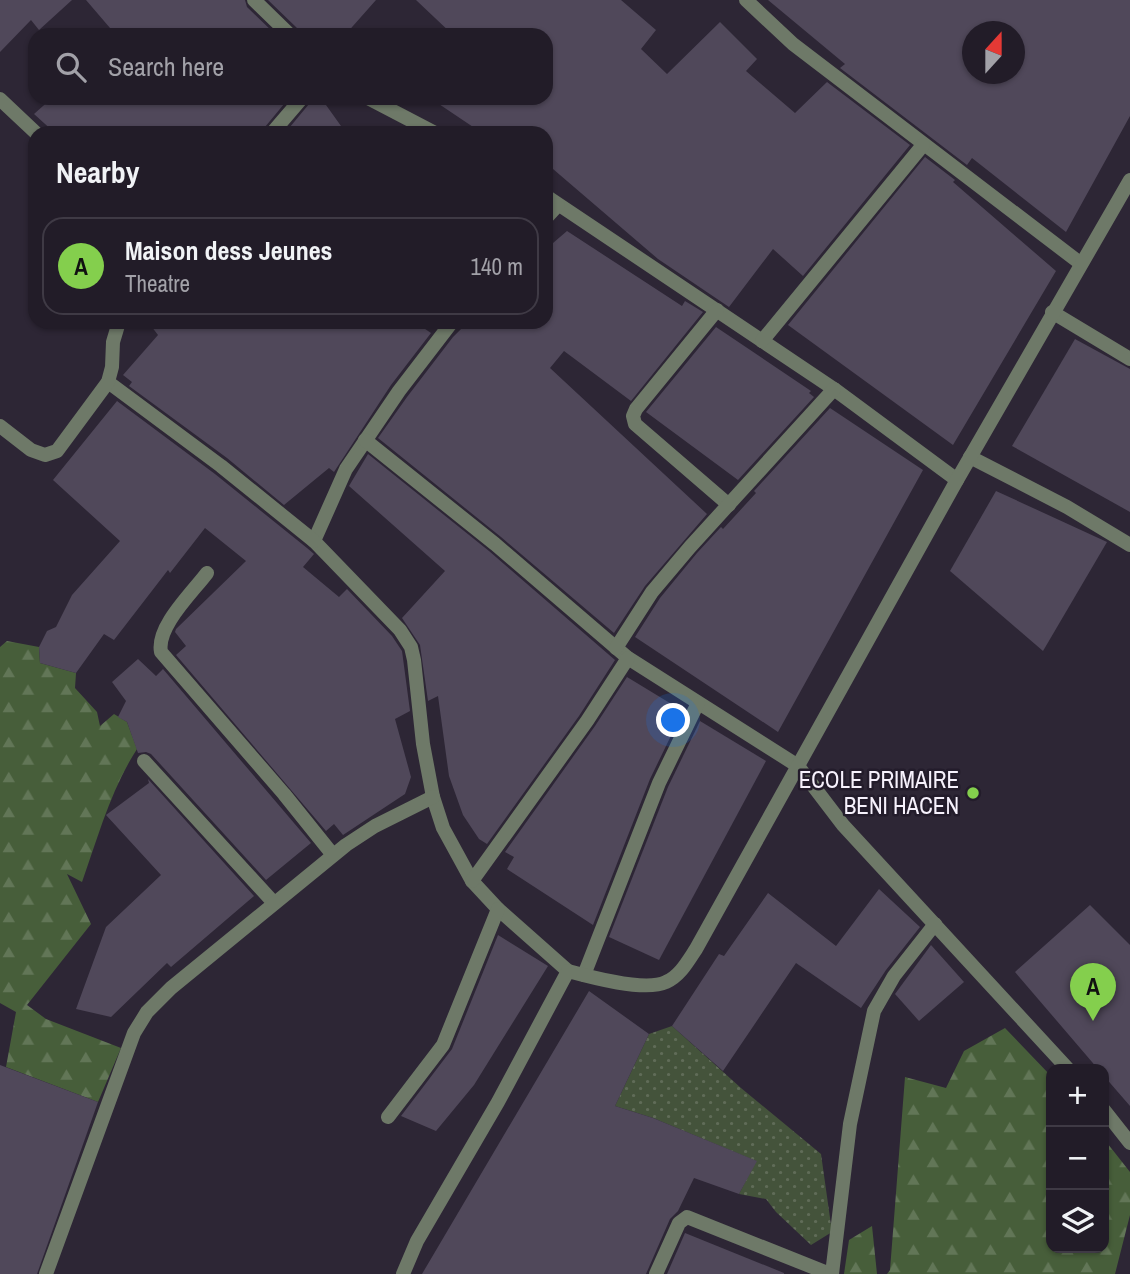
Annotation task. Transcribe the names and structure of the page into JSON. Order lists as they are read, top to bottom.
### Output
{
  "places": ["ECOLE PRIMAIRE BENI HACEN"],
  "north": "top",
  "page": {
    "search": "Search here",
    "heading": "Nearby",
    "list": [
      {
        "mark": "A",
        "name": "Maison dess Jeunes",
        "note": "Theatre",
        "value": "140 m"
      }
    ],
    "pins": "A",
    "map_buttons": ["+", "−"]
  }
}
